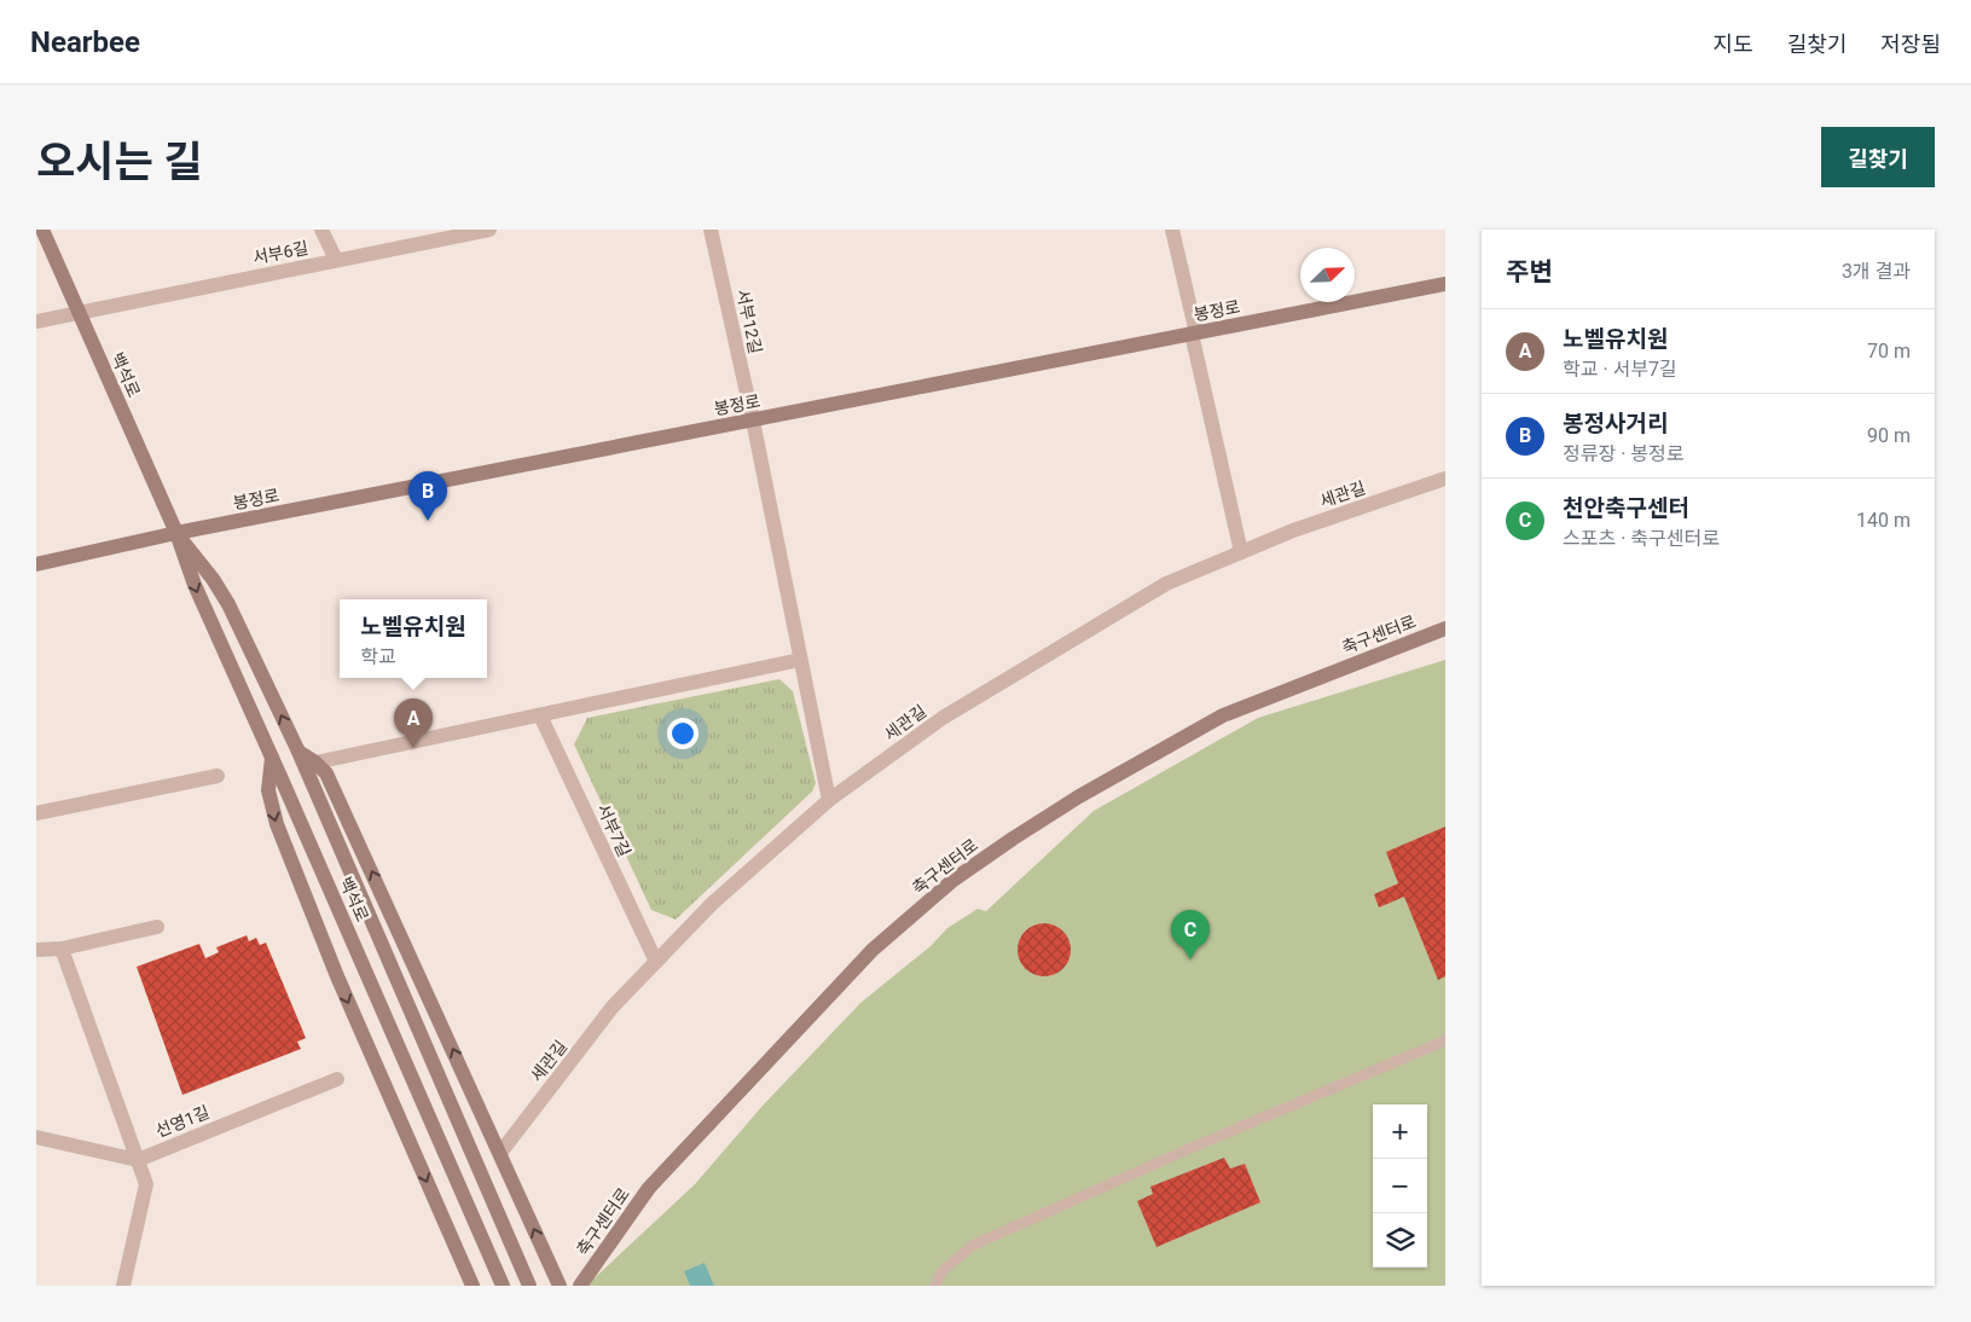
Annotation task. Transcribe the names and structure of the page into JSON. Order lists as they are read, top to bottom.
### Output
{
  "streets": {
    "main road": ["봉정로", "백석로", "축구센터로"],
    "street": [
      "서부6길",
      "서부12길",
      "세관길",
      "서부7길",
      "선영1길"
    ]
  },
  "crossings": [
    ["서부6길", "백석로"],
    ["봉정로", "서부12길"],
    ["봉정로", "백석로"],
    ["서부12길", "세관길"],
    ["세관길", "서부7길"]
  ],
  "north": "top right",
  "page": {
    "header": "Nearbee",
    "nav": ["지도", "길찾기", "저장됨"],
    "title": "오시는 길",
    "buttons": "길찾기",
    "heading": ["주변", "3개 결과"],
    "list": [
      {
        "mark": "A",
        "name": "노벨유치원",
        "note": "학교 · 서부7길",
        "value": "70 m"
      },
      {
        "mark": "B",
        "name": "봉정사거리",
        "note": "정류장 · 봉정로",
        "value": "90 m"
      },
      {
        "mark": "C",
        "name": "천안축구센터",
        "note": "스포츠 · 축구센터로",
        "value": "140 m"
      }
    ],
    "pins": ["B", "A", "C"],
    "popup": ["노벨유치원", "학교"],
    "map_buttons": ["+", "−"]
  }
}
